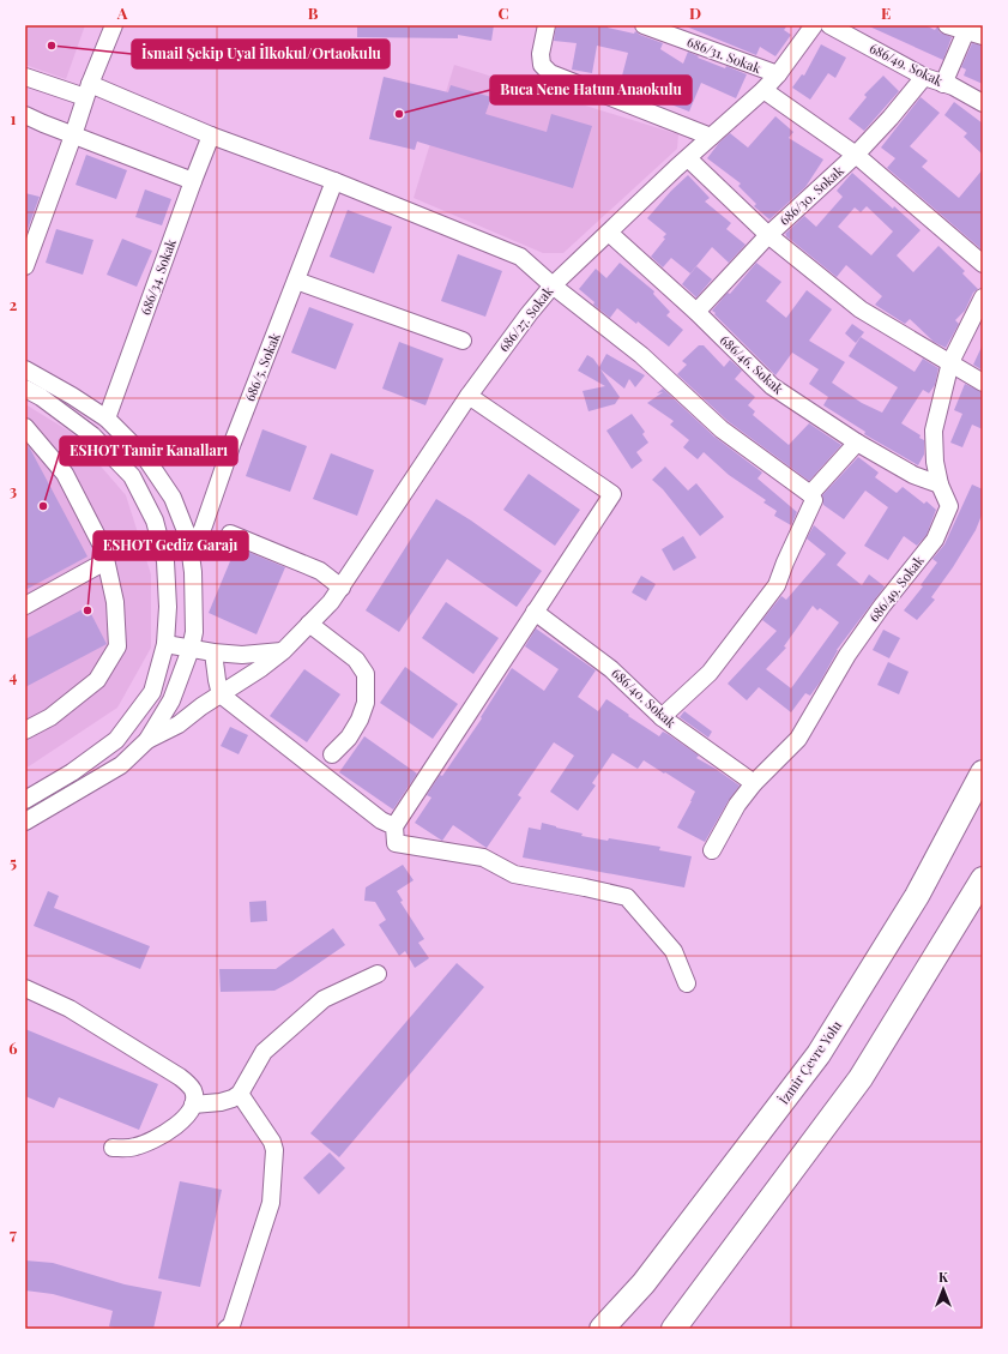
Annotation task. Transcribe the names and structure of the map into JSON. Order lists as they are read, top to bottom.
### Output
{
  "streets": {
    "highway": ["İzmir Çevre Yolu"],
    "street": [
      "686/31. Sokak",
      "686/49. Sokak",
      "686/30. Sokak",
      "686/34. Sokak",
      "686/27. Sokak",
      "686/46. Sokak",
      "686/5. Sokak",
      "686/40. Sokak"
    ]
  },
  "crossings": [
    ["686/31. Sokak", "686/27. Sokak"],
    ["686/49. Sokak", "686/30. Sokak"],
    ["686/49. Sokak", "686/46. Sokak"],
    ["686/49. Sokak", "686/40. Sokak"],
    ["686/30. Sokak", "686/46. Sokak"],
    ["686/27. Sokak", "686/46. Sokak"]
  ],
  "places": [
    "İsmail Şekip Uyal İlkokul/Ortaokulu",
    "Buca Nene Hatun Anaokulu",
    "ESHOT Tamir Kanalları",
    "ESHOT Gediz Garajı"
  ],
  "north": "top",
  "grid": {
    "columns": [
      "A",
      "B",
      "C",
      "D",
      "E"
    ],
    "rows": [
      "1",
      "2",
      "3",
      "4",
      "5",
      "6",
      "7"
    ]
  }
}
